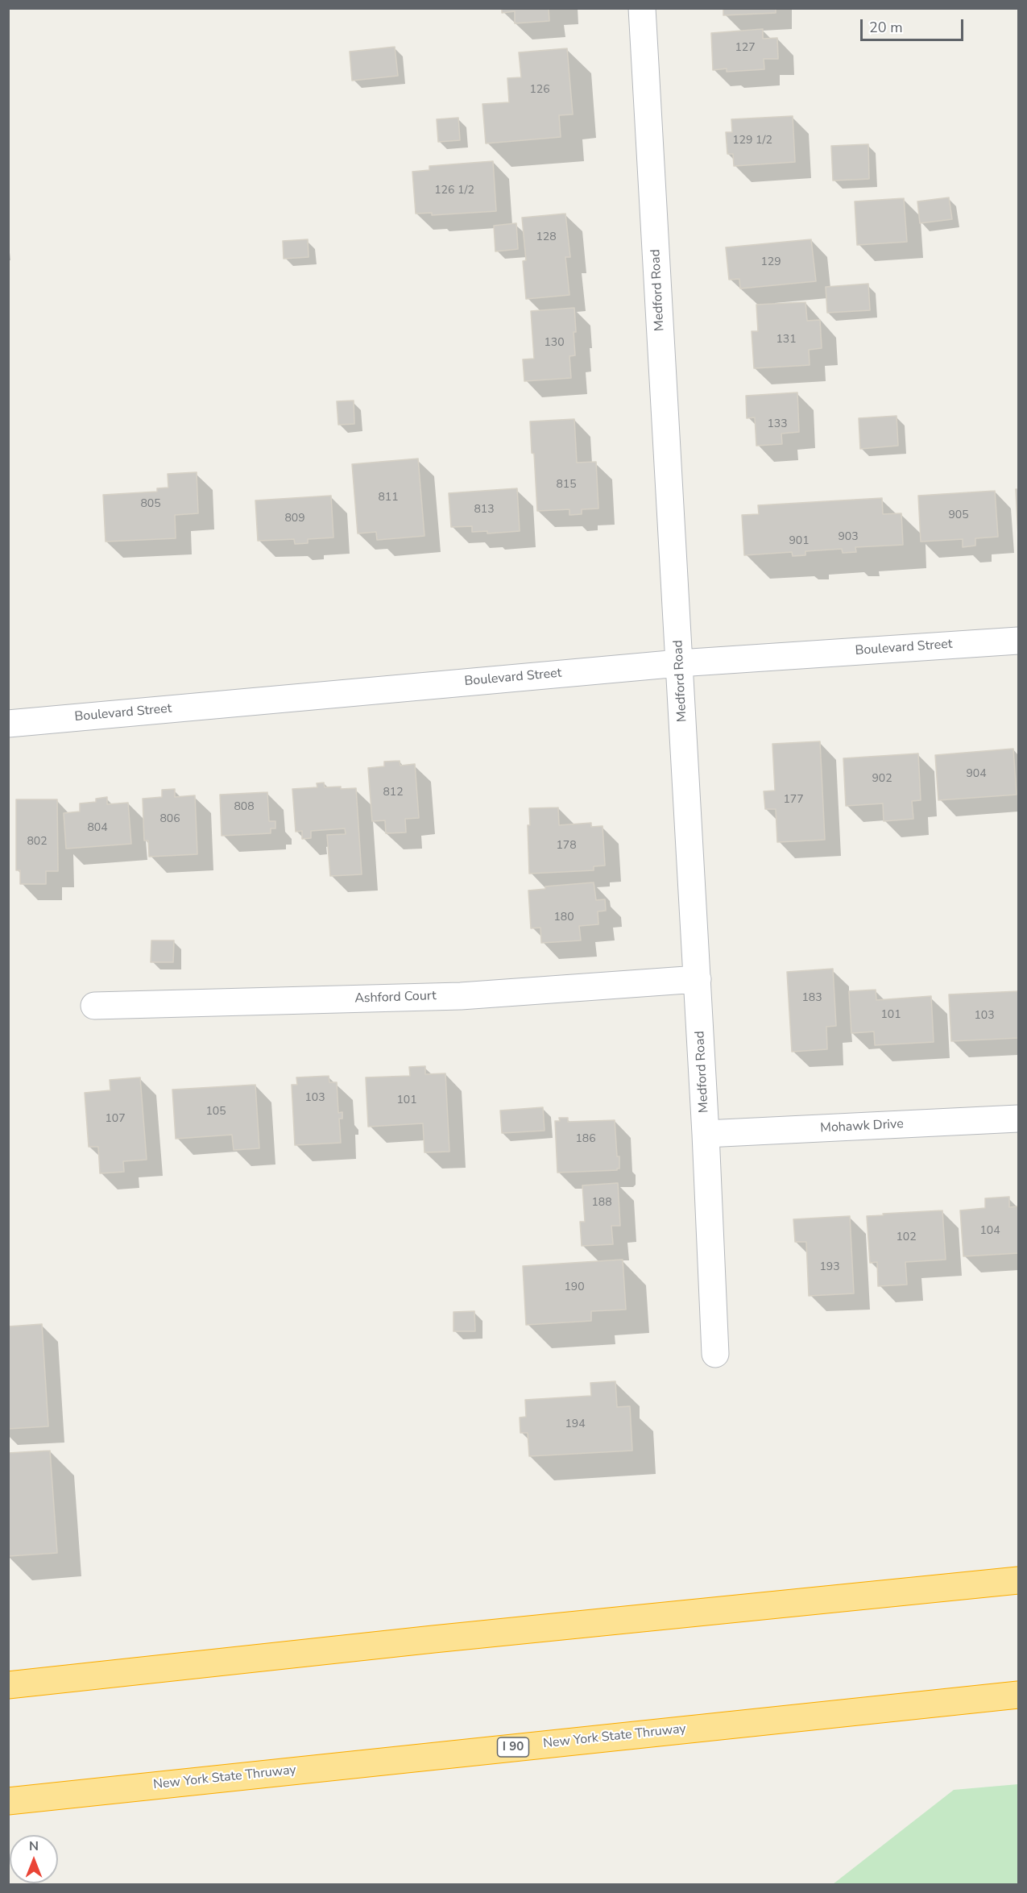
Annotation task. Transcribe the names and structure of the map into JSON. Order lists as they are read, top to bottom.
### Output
{
  "streets": {
    "highway": ["New York State Thruway", "I 90"],
    "street": [
      "Medford Road",
      "Boulevard Street",
      "Ashford Court",
      "Mohawk Drive"
    ]
  },
  "crossings": [
    ["Medford Road", "Boulevard Street"],
    ["Medford Road", "Ashford Court"],
    ["Medford Road", "Mohawk Drive"]
  ],
  "house_numbers": [
    "127",
    "126",
    "129 1/2",
    "126 1/2",
    "128",
    "129",
    "131",
    "130",
    "133",
    "815",
    "811",
    "805",
    "813",
    "905",
    "809",
    "903",
    "901",
    "904",
    "902",
    "812",
    "177",
    "808",
    "806",
    "804",
    "802",
    "178",
    "180",
    "183",
    "101",
    "103",
    "103",
    "101",
    "105",
    "107",
    "186",
    "188",
    "104",
    "102",
    "193",
    "190",
    "194"
  ],
  "scale_bar": "20 m",
  "north": "top"
}
